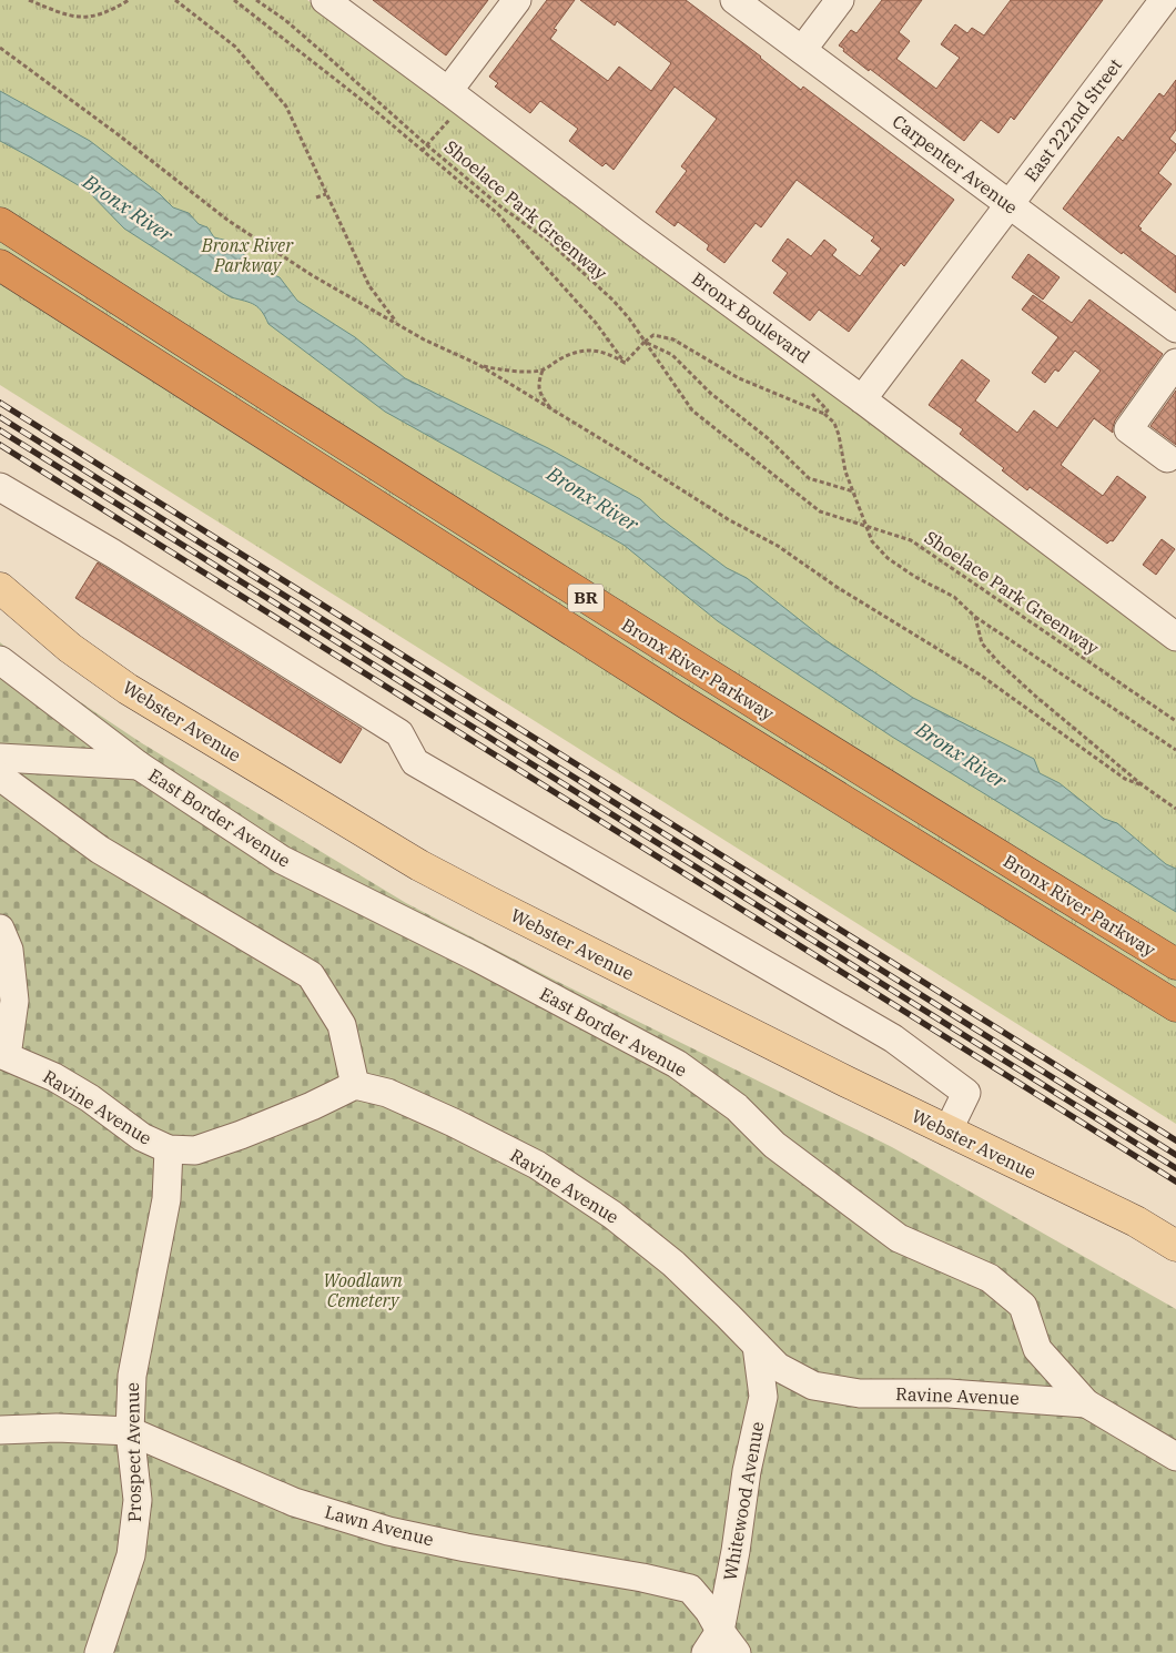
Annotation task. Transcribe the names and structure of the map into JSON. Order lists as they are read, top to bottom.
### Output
{
  "streets": {
    "highway": ["BR", "Bronx River Parkway"],
    "main road": ["Webster Avenue"],
    "street": [
      "East 222nd Street",
      "Carpenter Avenue",
      "Bronx Boulevard",
      "East Border Avenue",
      "Ravine Avenue",
      "Prospect Avenue",
      "Whitewood Avenue",
      "Lawn Avenue"
    ],
    "path": ["Shoelace Park Greenway"]
  },
  "crossings": [
    ["East 222nd Street", "Carpenter Avenue"],
    ["East 222nd Street", "Bronx Boulevard"],
    ["East Border Avenue", "Ravine Avenue"],
    ["Ravine Avenue", "Prospect Avenue"],
    ["Ravine Avenue", "Whitewood Avenue"],
    ["Prospect Avenue", "Lawn Avenue"],
    ["Whitewood Avenue", "Lawn Avenue"]
  ],
  "water": ["Bronx River"],
  "parks": ["Bronx River Parkway", "Woodlawn Cemetery"]
}
